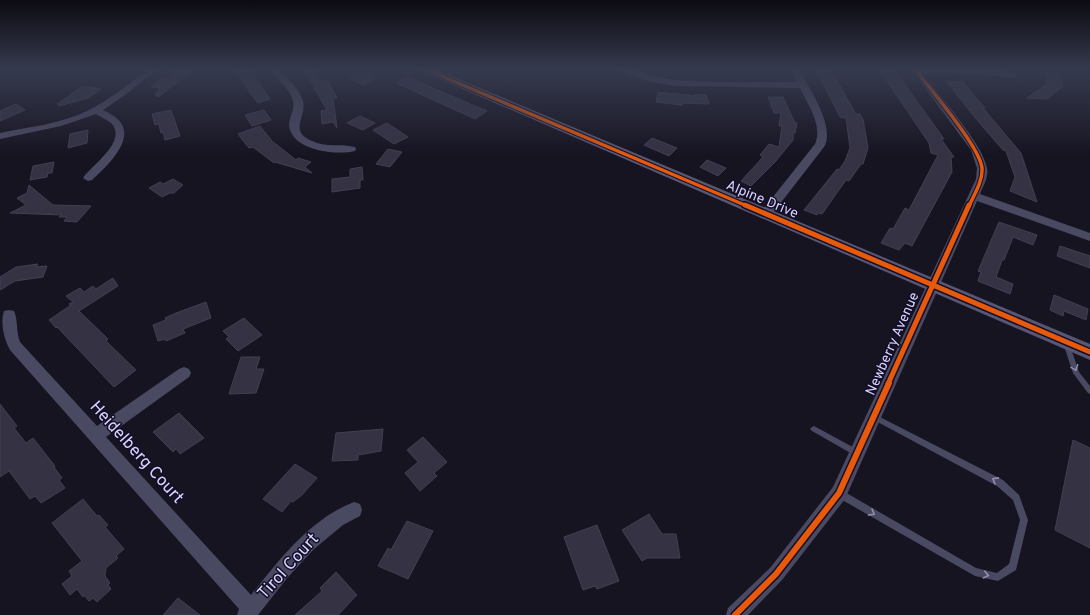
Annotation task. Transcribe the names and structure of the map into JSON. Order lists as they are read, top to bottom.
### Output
{
  "streets": {
    "street": [
      "Alpine Drive",
      "Newberry Avenue",
      "Heidelberg Court",
      "Tirol Court"
    ]
  },
  "crossings": [
    ["Alpine Drive", "Newberry Avenue"],
    ["Heidelberg Court", "Tirol Court"]
  ]
}
